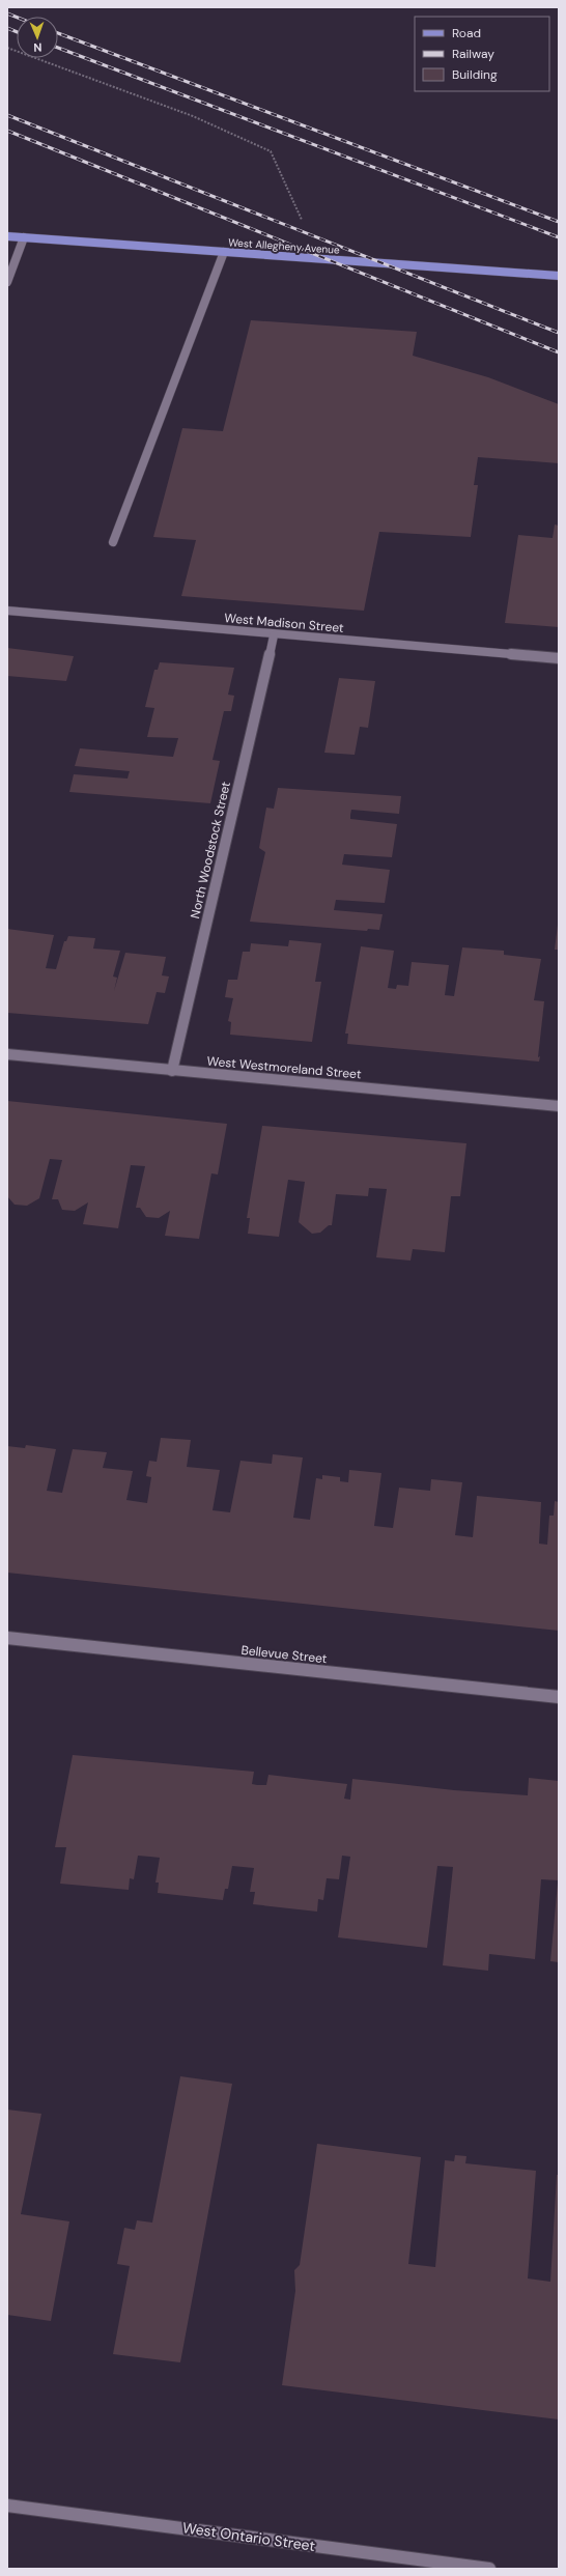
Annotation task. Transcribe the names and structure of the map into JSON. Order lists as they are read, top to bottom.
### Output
{
  "streets": {
    "main road": ["West Allegheny Avenue"],
    "street": [
      "West Madison Street",
      "North Woodstock Street",
      "West Westmoreland Street",
      "Bellevue Street",
      "West Ontario Street"
    ]
  },
  "crossings": [
    ["West Madison Street", "North Woodstock Street"],
    ["North Woodstock Street", "West Westmoreland Street"]
  ],
  "legend": ["Road", "Railway", "Building"],
  "north": "bottom"
}
